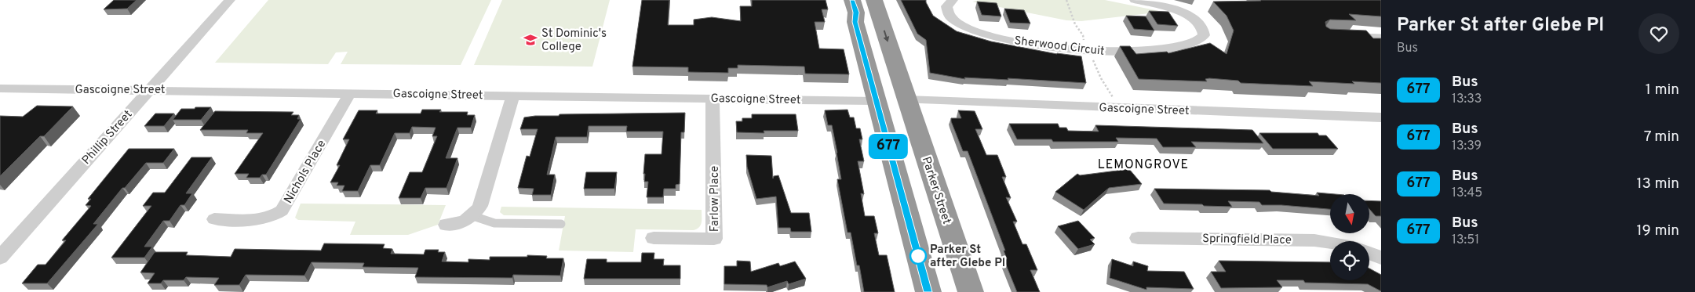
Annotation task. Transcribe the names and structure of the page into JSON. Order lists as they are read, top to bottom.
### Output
{
  "streets": {
    "highway": ["Parker Street"],
    "street": [
      "Sherwood Circuit",
      "Gascoigne Street",
      "Phillip Street",
      "Nichols Place",
      "Farlow Place",
      "Springfield Place"
    ]
  },
  "crossings": [
    ["Gascoigne Street", "Phillip Street"],
    ["Gascoigne Street", "Nichols Place"],
    ["Gascoigne Street", "Parker Street"],
    ["Gascoigne Street", "Farlow Place"]
  ],
  "districts": ["LEMONGROVE"],
  "places": {
    "school or university": ["St Dominic's College"],
    "other": ["Parker St after Glebe Pl"]
  },
  "lines": ["bus line 677"],
  "north": "bottom",
  "page": {
    "on_map": "677",
    "heading": ["Parker St after Glebe Pl", "Bus"],
    "list": [
      {
        "mark": "677",
        "name": "Bus",
        "note": "13:33",
        "value": "1 min"
      },
      {
        "mark": "677",
        "name": "Bus",
        "note": "13:39",
        "value": "7 min"
      },
      {
        "mark": "677",
        "name": "Bus",
        "note": "13:45",
        "value": "13 min"
      },
      {
        "mark": "677",
        "name": "Bus",
        "note": "13:51",
        "value": "19 min"
      }
    ]
  }
}
